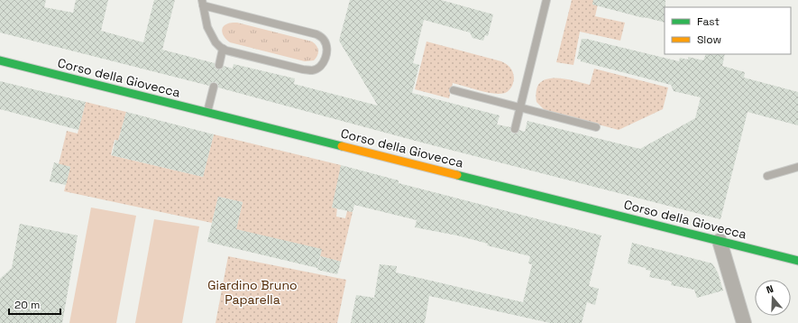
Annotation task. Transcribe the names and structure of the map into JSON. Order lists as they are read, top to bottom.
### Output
{
  "streets": {
    "street": ["Corso della Giovecca"]
  },
  "parks": ["Giardino Bruno Paparella"],
  "legend": ["Fast", "Slow"],
  "scale_bar": "20 m",
  "north": "top"
}
